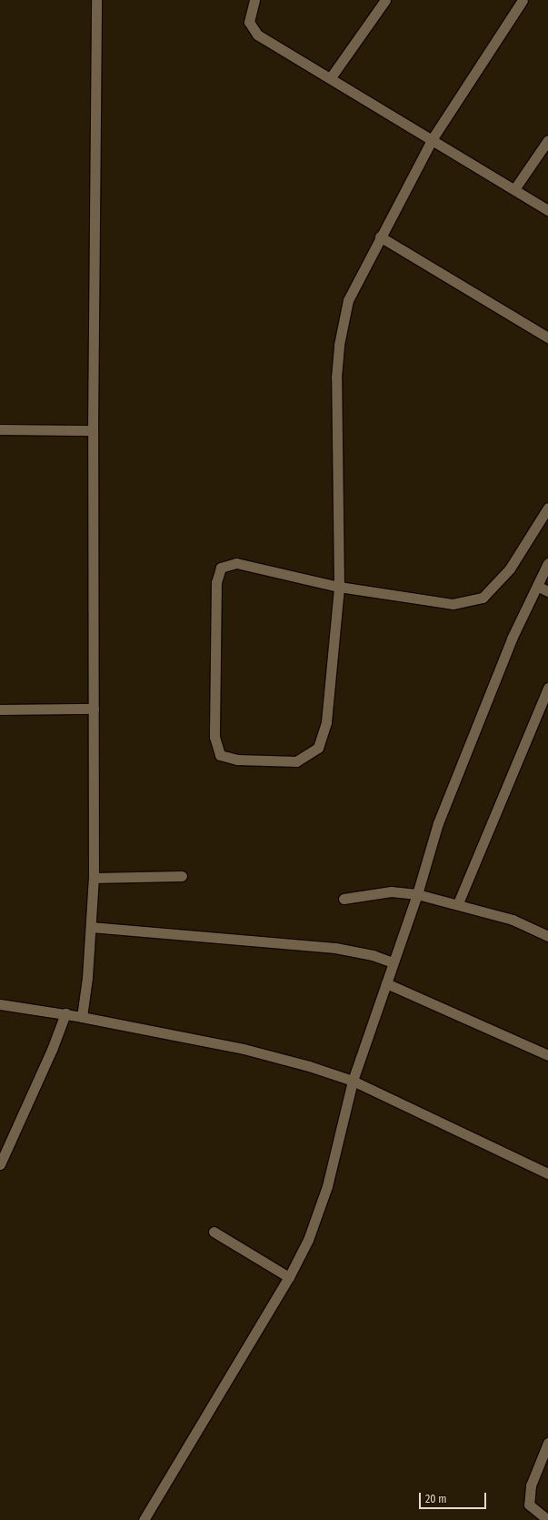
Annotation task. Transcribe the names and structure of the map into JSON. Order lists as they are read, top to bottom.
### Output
{
  "scale_bar": "20 m"
}
